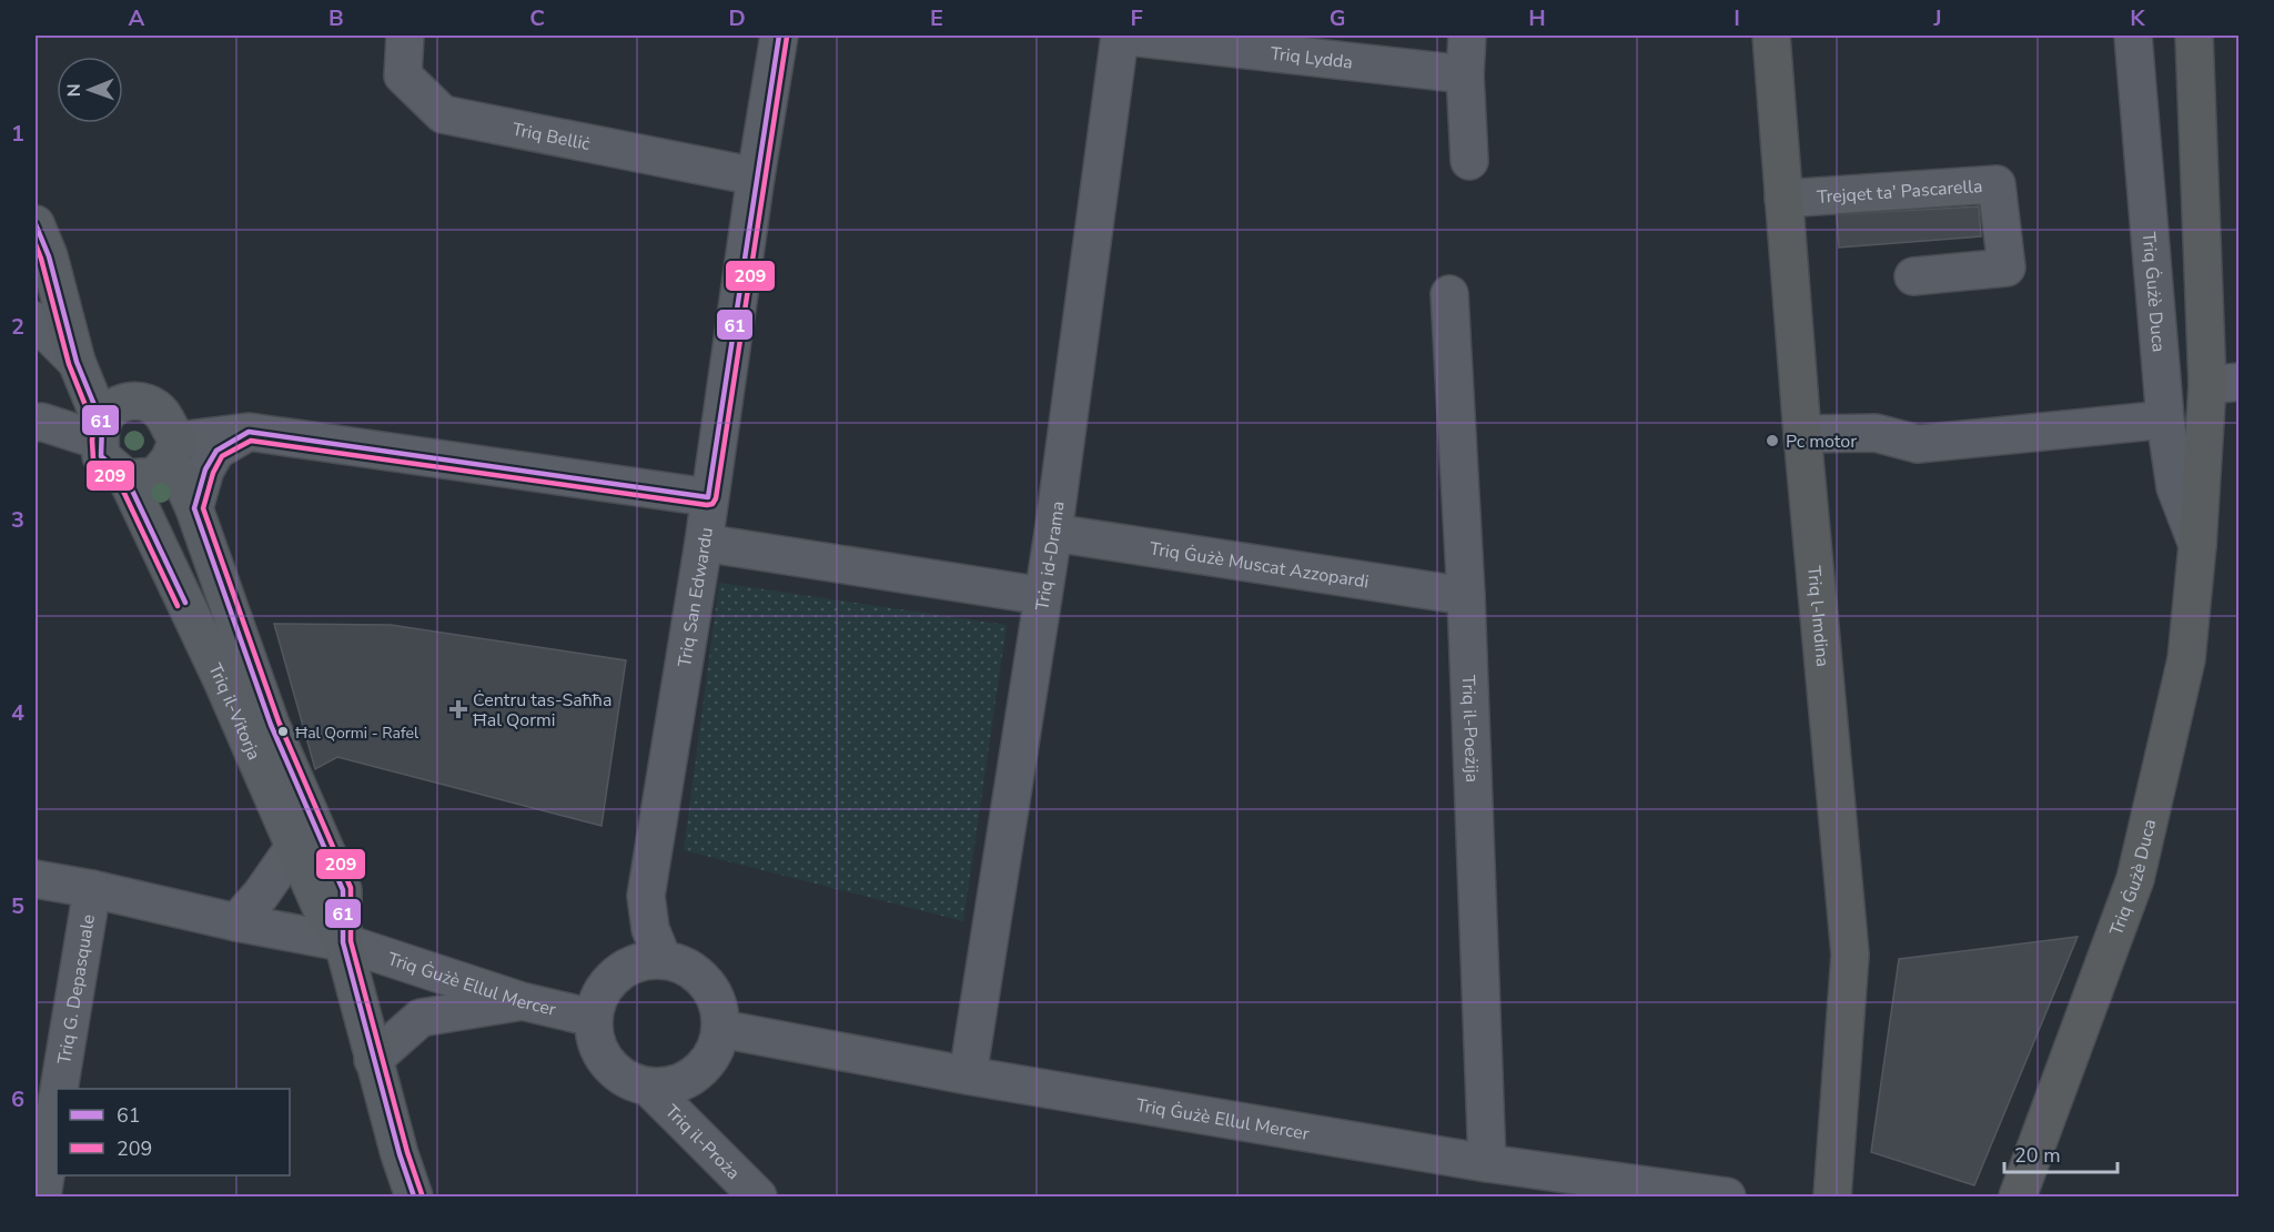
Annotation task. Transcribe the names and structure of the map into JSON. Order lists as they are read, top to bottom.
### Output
{
  "streets": {
    "highway": ["Triq Ġużè Duca", "Triq l-Imdina"],
    "street": [
      "Triq Lydda",
      "Triq Belliċ",
      "Trejqet ta' Pascarella",
      "Triq id-Drama",
      "Triq Ġużè Muscat Azzopardi",
      "Triq San Edwardu",
      "Triq il-Vitorja",
      "Triq il-Poeżija",
      "Triq Ġużè Ellul Mercer",
      "Triq G. Depasquale",
      "Triq il-Proża"
    ]
  },
  "crossings": [
    ["Triq Lydda", "Triq id-Drama"],
    ["Triq Belliċ", "Triq San Edwardu"],
    ["Trejqet ta' Pascarella", "Triq l-Imdina"],
    ["Triq id-Drama", "Triq Ġużè Muscat Azzopardi"],
    ["Triq id-Drama", "Triq Ġużè Ellul Mercer"],
    ["Triq Ġużè Muscat Azzopardi", "Triq il-Poeżija"],
    ["Triq San Edwardu", "Triq Ġużè Ellul Mercer"],
    ["Triq San Edwardu", "Triq il-Proża"],
    ["Triq il-Vitorja", "Triq Ġużè Ellul Mercer"],
    ["Triq il-Poeżija", "Triq Ġużè Ellul Mercer"],
    ["Triq Ġużè Ellul Mercer", "Triq G. Depasquale"],
    ["Triq Ġużè Ellul Mercer", "Triq il-Proża"]
  ],
  "places": {
    "other": ["Pc motor", "Ħal Qormi - Rafel"],
    "health": ["Ċentru tas-Saħħa Ħal Qormi"]
  },
  "lines": ["transit line 61", "transit line 209"],
  "legend": ["61", "209"],
  "scale_bar": "20 m",
  "north": "left",
  "grid": {
    "columns": [
      "A",
      "B",
      "C",
      "D",
      "E",
      "F",
      "G",
      "H",
      "I",
      "J",
      "K"
    ],
    "rows": [
      "1",
      "2",
      "3",
      "4",
      "5",
      "6"
    ]
  }
}
